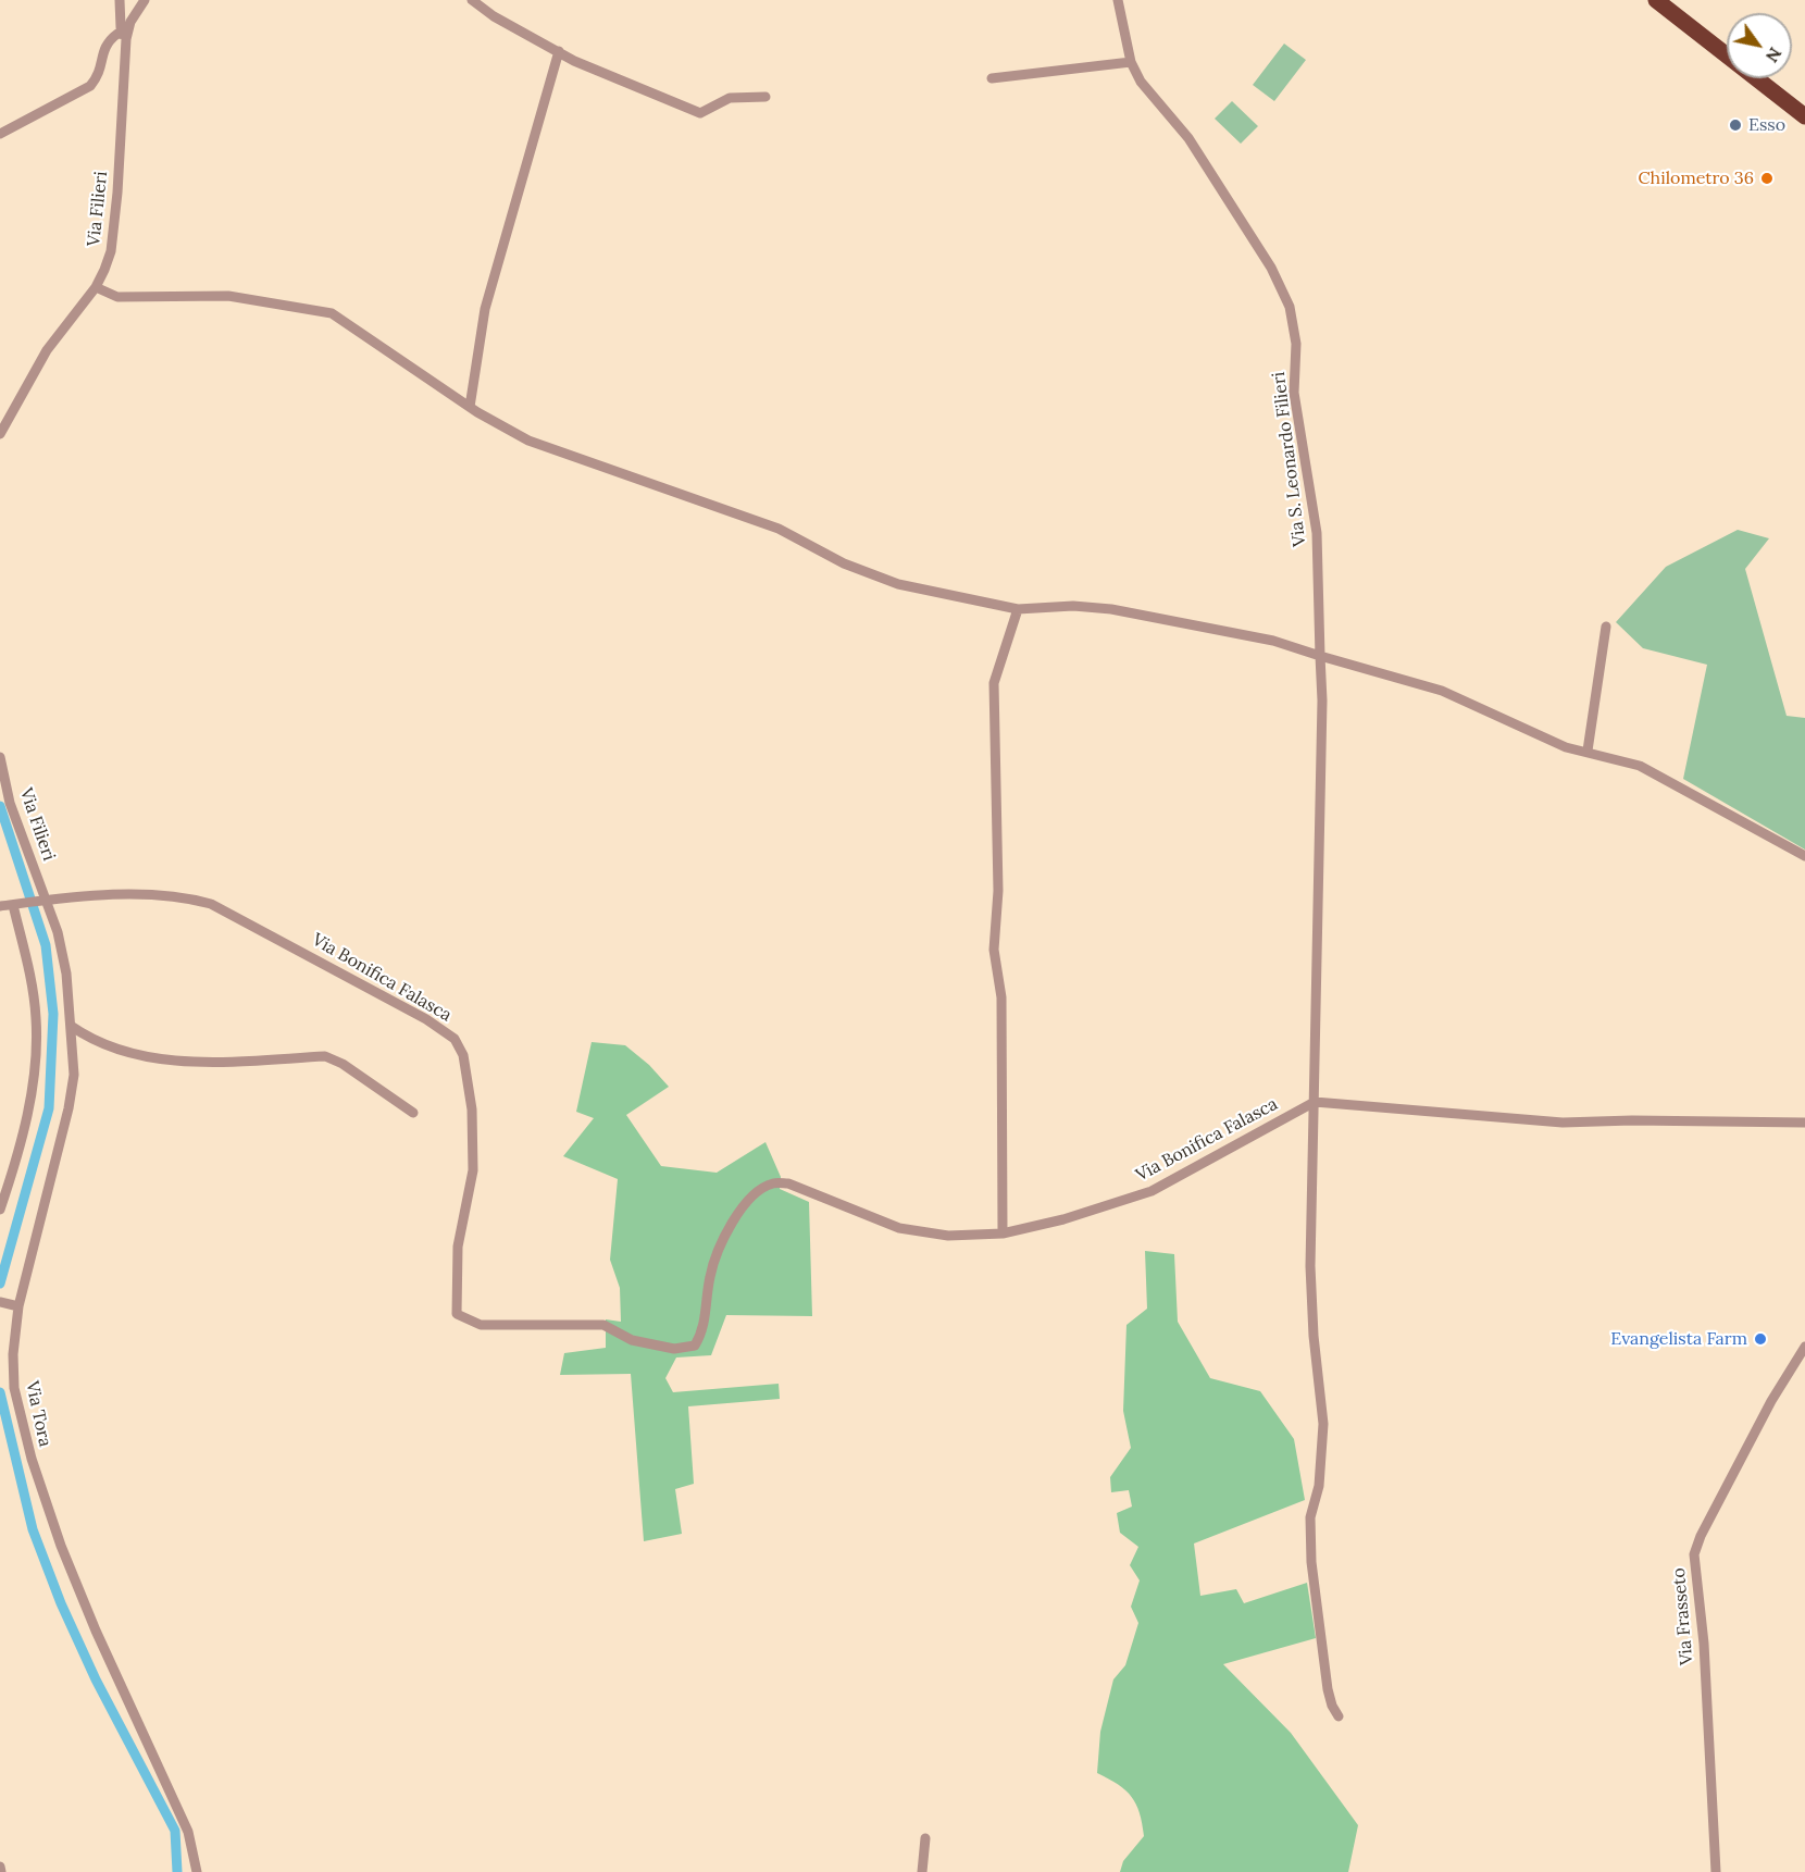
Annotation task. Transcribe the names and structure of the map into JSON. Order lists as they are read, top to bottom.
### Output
{
  "streets": {
    "street": [
      "Via Filieri",
      "Via S. Leonardo Filieri",
      "Via Bonifica Falasca",
      "Via Tora",
      "Via Frasseto"
    ]
  },
  "crossings": [
    ["Via Filieri", "Via Bonifica Falasca"],
    ["Via Filieri", "Via Tora"],
    ["Via S. Leonardo Filieri", "Via Bonifica Falasca"],
    ["Via Bonifica Falasca", "Via Tora"]
  ],
  "places": ["Esso", "Chilometro 36", "Evangelista Farm"],
  "north": "bottom right"
}
